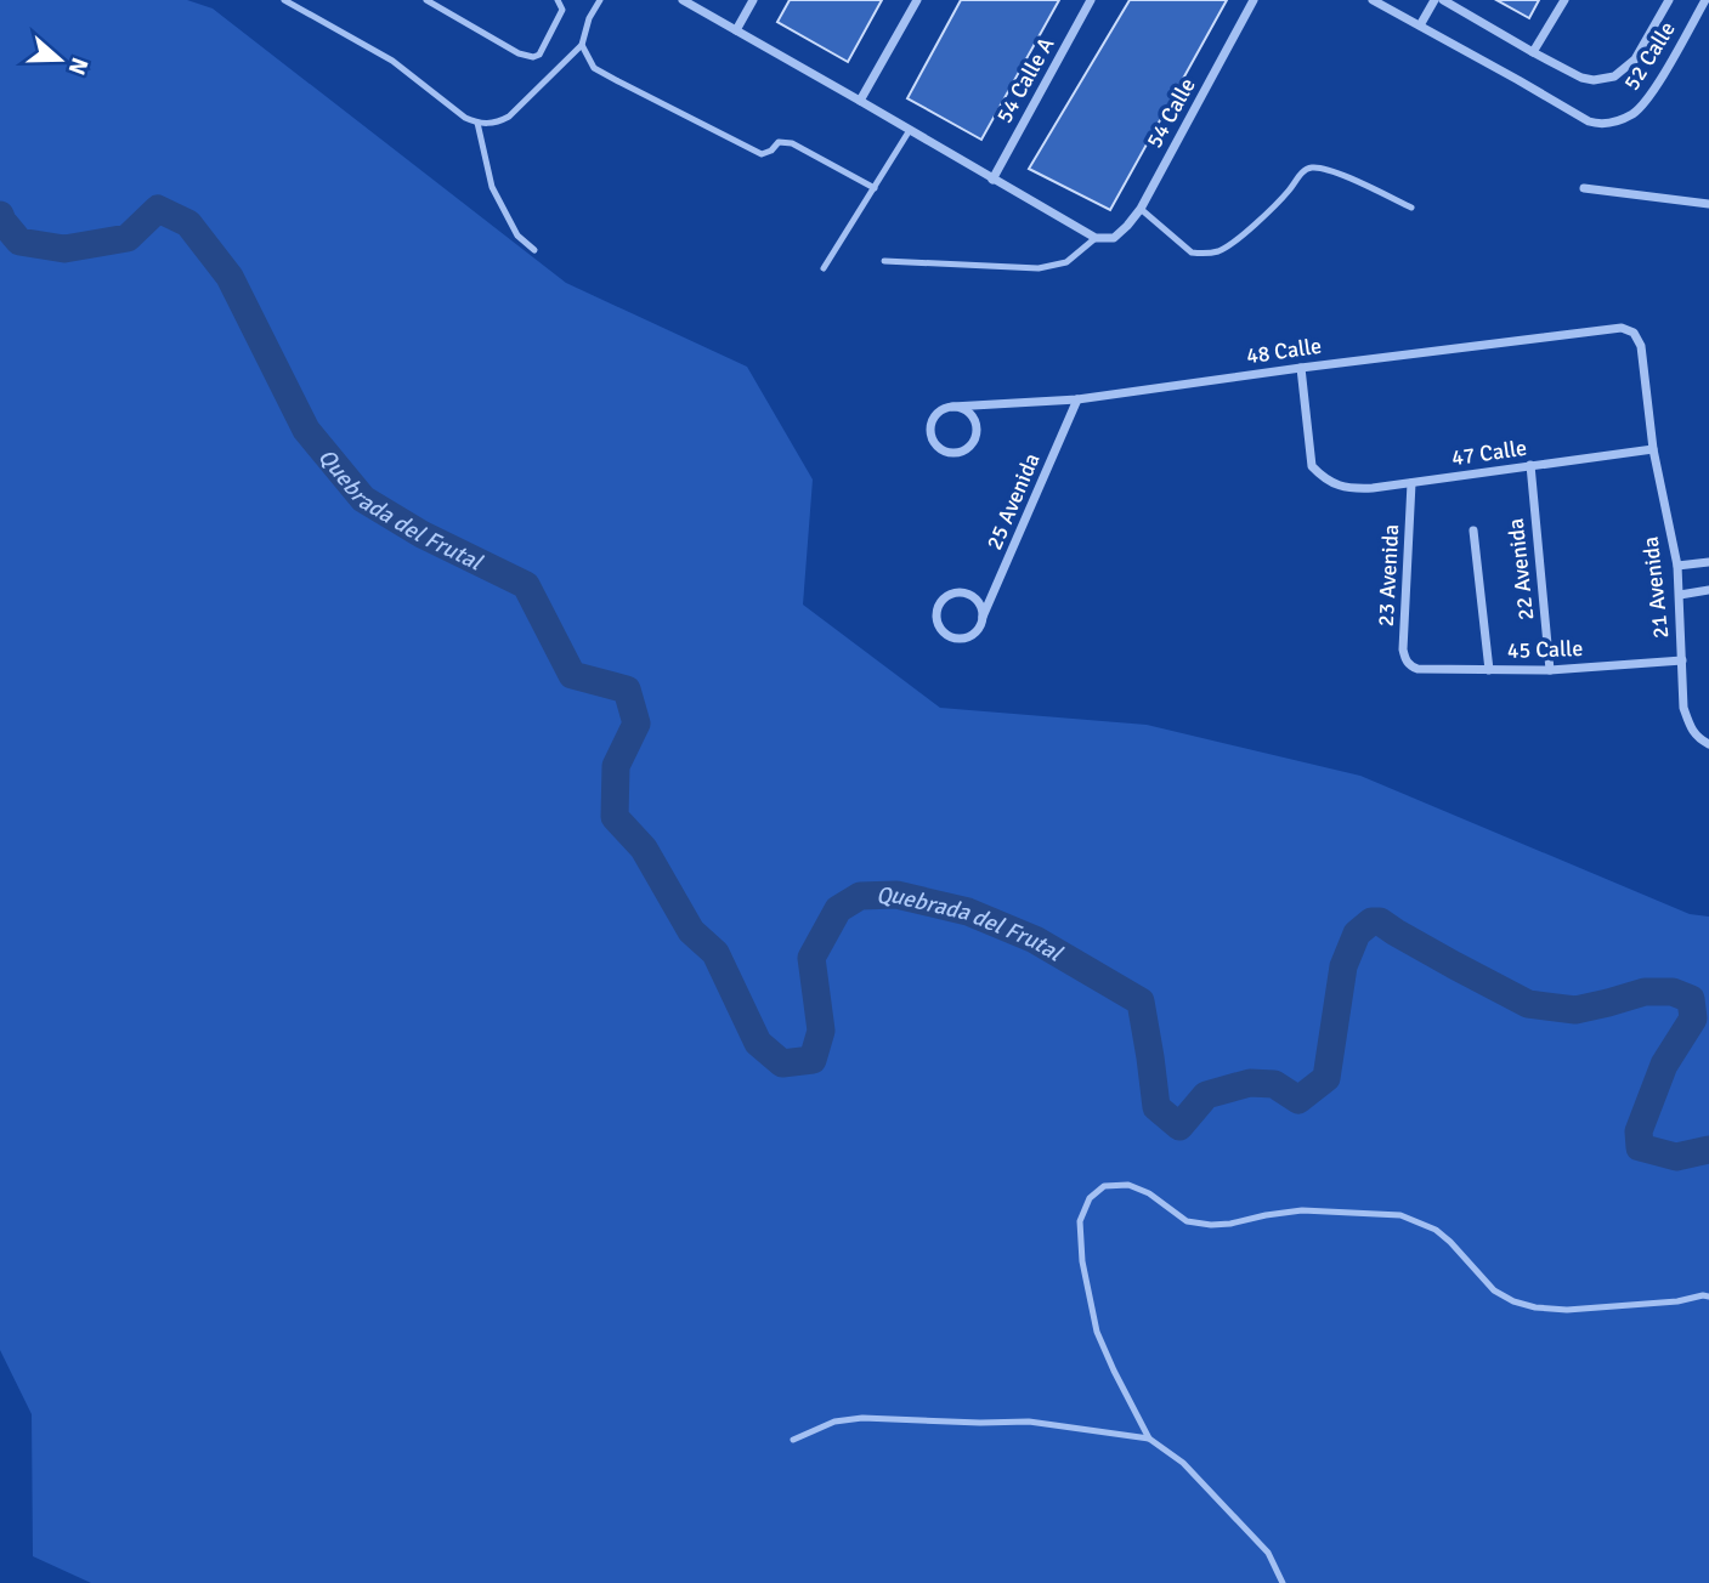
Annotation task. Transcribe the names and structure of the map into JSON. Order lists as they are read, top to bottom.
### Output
{
  "streets": {
    "street": [
      "52 Calle",
      "54 Calle A",
      "54 Calle",
      "48 Calle",
      "47 Calle",
      "25 Avenida",
      "22 Avenida",
      "23 Avenida",
      "21 Avenida",
      "45 Calle"
    ]
  },
  "crossings": [
    ["48 Calle", "47 Calle"],
    ["48 Calle", "25 Avenida"],
    ["48 Calle", "21 Avenida"],
    ["47 Calle", "22 Avenida"],
    ["47 Calle", "23 Avenida"],
    ["47 Calle", "21 Avenida"],
    ["22 Avenida", "45 Calle"],
    ["23 Avenida", "45 Calle"],
    ["21 Avenida", "45 Calle"]
  ],
  "water": ["Quebrada del Frutal"],
  "north": "right"
}
